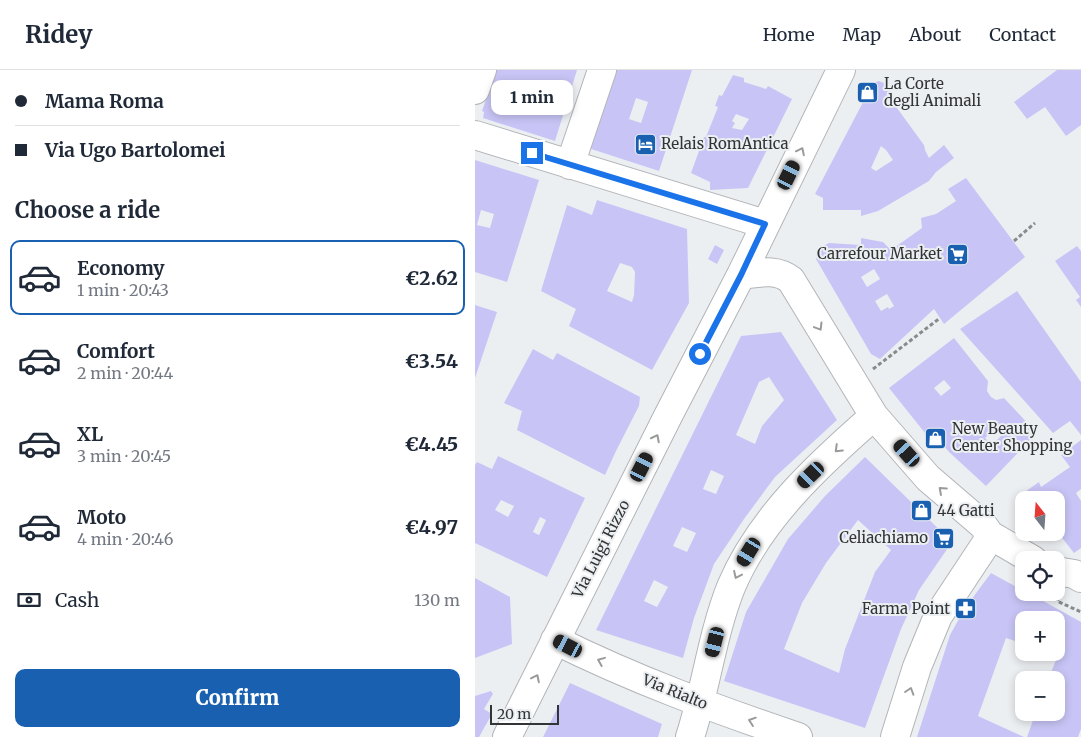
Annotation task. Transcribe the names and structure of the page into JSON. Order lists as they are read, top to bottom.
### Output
{
  "streets": {
    "street": ["Via Luigi Rizzo", "Via Rialto"]
  },
  "crossings": [
    ["Via Luigi Rizzo", "Via Rialto"]
  ],
  "one_way": ["Via Rialto"],
  "places": {
    "shop": ["La Corte degli Animali", "New Beauty Center Shopping", "44 Gatti"],
    "hotel": ["Relais RomAntica"],
    "supermarket": ["Carrefour Market", "Celiachiamo"],
    "pharmacy": ["Farma Point"]
  },
  "scale_bar": "20 m",
  "north": "top",
  "page": {
    "header": "Ridey",
    "nav": [
      "Home",
      "Map",
      "About",
      "Contact"
    ],
    "banner": ["Mama Roma", "Via Ugo Bartolomei"],
    "bubble": "1 min",
    "heading": "Choose a ride",
    "list": [
      {
        "name": "Economy",
        "note": "1 min · 20:43",
        "value": "€2.62"
      },
      {
        "name": "Comfort",
        "note": "2 min · 20:44",
        "value": "€3.54"
      },
      {
        "name": "XL",
        "note": "3 min · 20:45",
        "value": "€4.45"
      },
      {
        "name": "Moto",
        "note": "4 min · 20:46",
        "value": "€4.97"
      }
    ],
    "map_buttons": ["+", "−"],
    "pay": ["Cash", "130 m"],
    "buttons": "Confirm",
    "scale": "20 m"
  }
}
